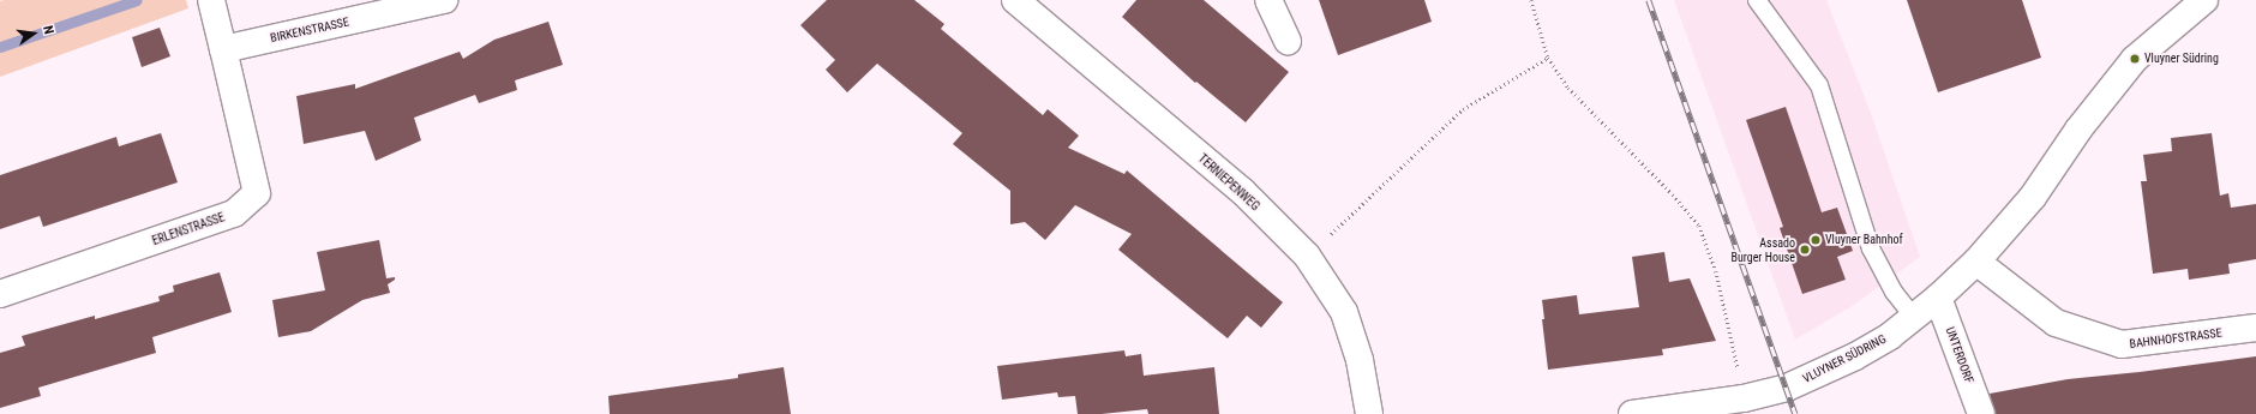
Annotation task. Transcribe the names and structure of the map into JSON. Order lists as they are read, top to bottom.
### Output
{
  "streets": {
    "street": [
      "BIRKENSTRASSE",
      "TERNIEPENWEG",
      "ERLENSTRASSE",
      "BAHNHOFSTRASSE",
      "UNTERDORF",
      "VLUYNER SÜDRING"
    ]
  },
  "crossings": [
    ["BIRKENSTRASSE", "ERLENSTRASSE"],
    ["BAHNHOFSTRASSE", "VLUYNER SÜDRING"],
    ["UNTERDORF", "VLUYNER SÜDRING"]
  ],
  "places": ["Vluyner Südring", "Vluyner Bahnhof", "Assado Burger House"],
  "north": "right"
}
